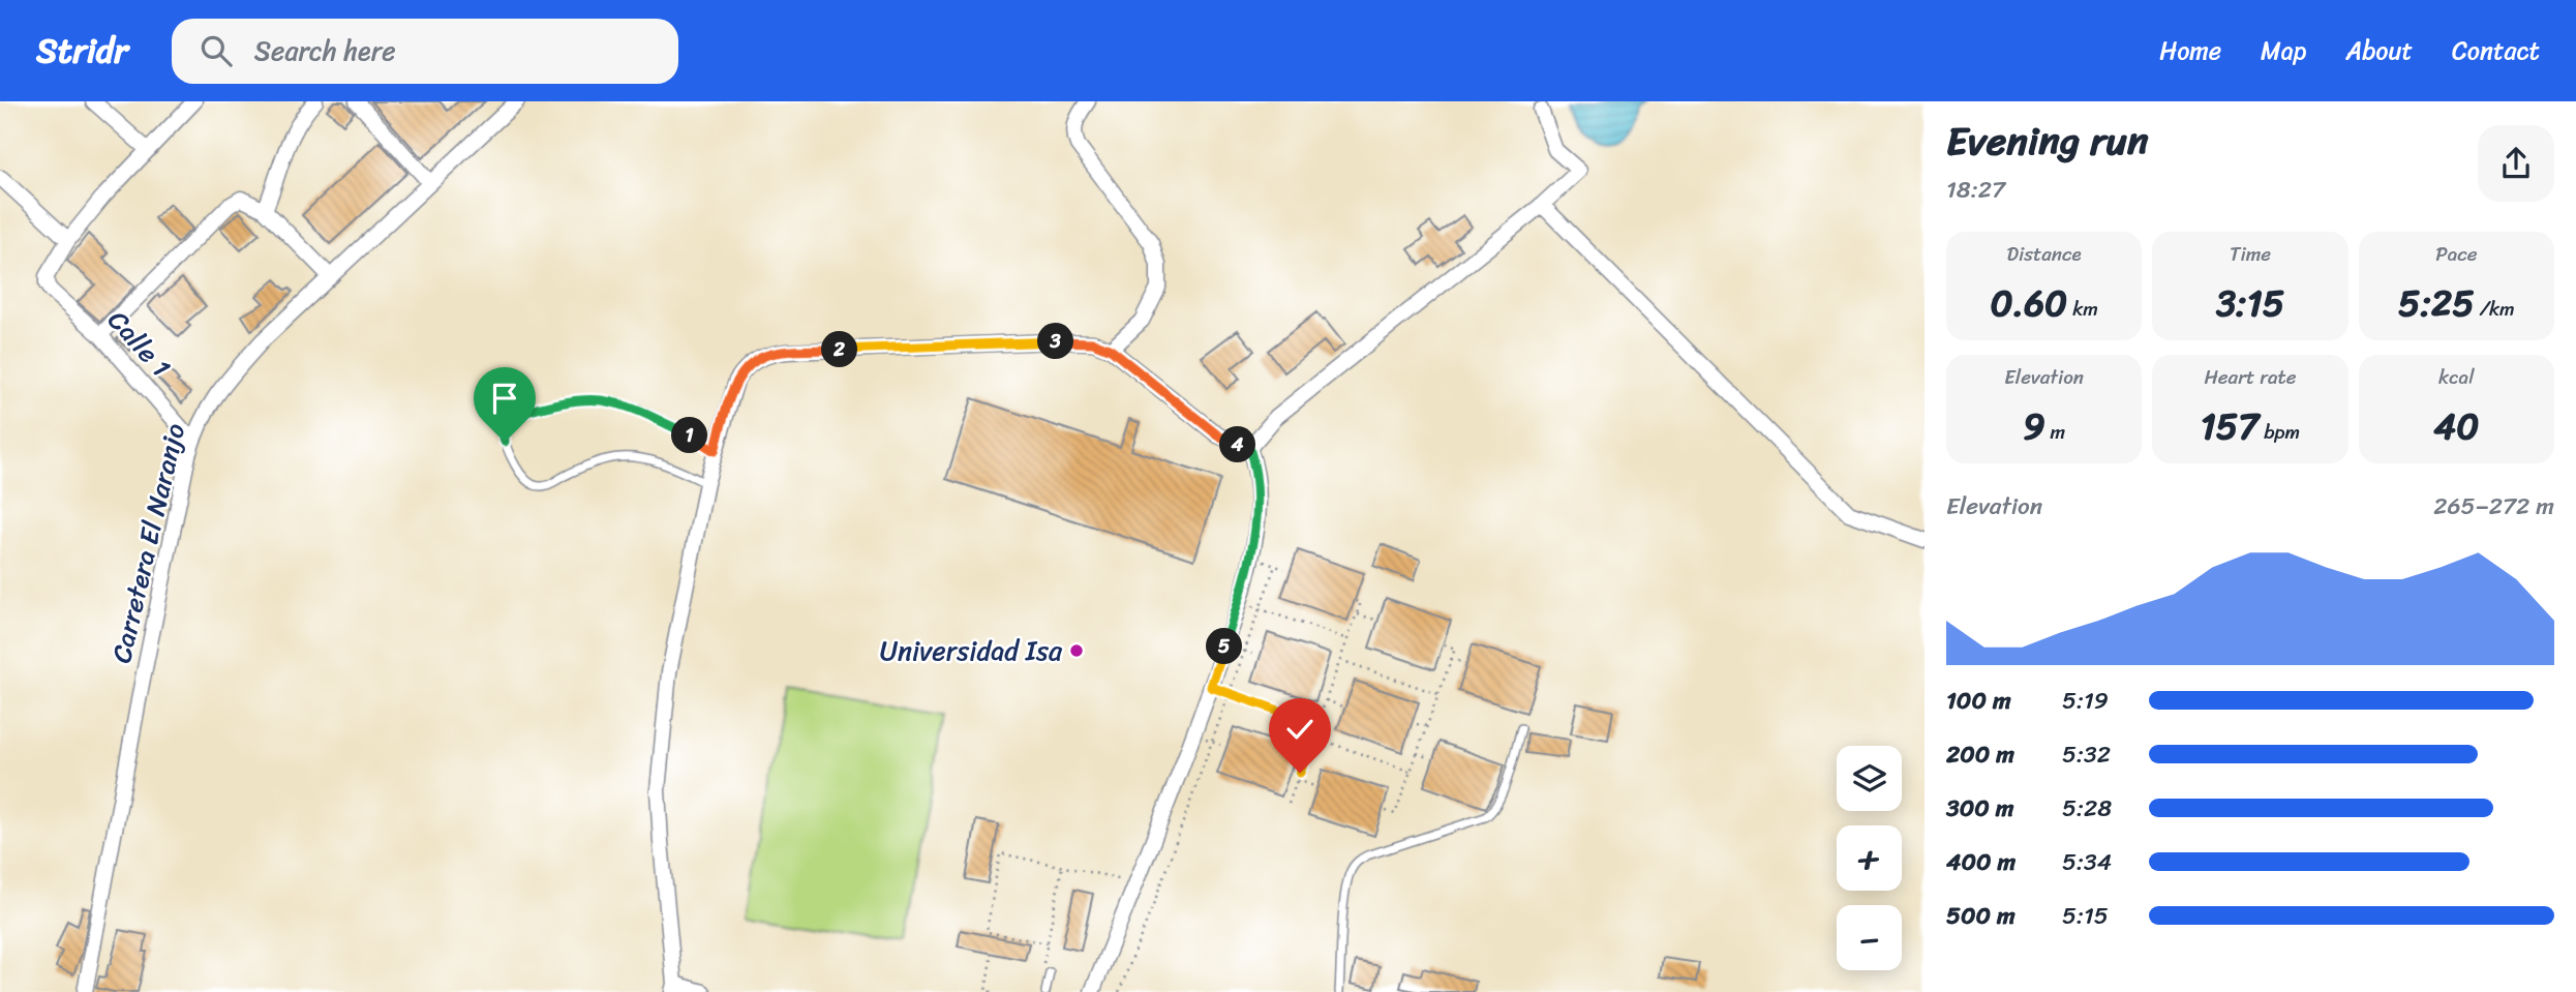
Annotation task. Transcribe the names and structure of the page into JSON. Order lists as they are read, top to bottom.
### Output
{
  "streets": {
    "street": ["Calle 1", "Carretera El Naranjo"]
  },
  "crossings": [
    ["Calle 1", "Carretera El Naranjo"]
  ],
  "places": ["Universidad Isa"],
  "page": {
    "header": "Stridr",
    "search": "Search here",
    "nav": [
      "Home",
      "Map",
      "About",
      "Contact"
    ],
    "heading": ["Evening run", "18:27"],
    "stats": [
      ["Distance", "0.60 km"],
      ["Time", "3:15"],
      ["Pace", "5:25 /km"],
      ["Elevation", "9 m"],
      ["Heart rate", "157 bpm"],
      ["kcal", "40"]
    ],
    "pins": [
      "3",
      "2",
      "1",
      "4",
      "5"
    ],
    "chart": ["Elevation", "265–272 m"],
    "list": [
      {
        "name": "100 m",
        "note": "5:19"
      },
      {
        "name": "200 m",
        "note": "5:32"
      },
      {
        "name": "300 m",
        "note": "5:28"
      },
      {
        "name": "400 m",
        "note": "5:34"
      },
      {
        "name": "500 m",
        "note": "5:15"
      }
    ],
    "map_buttons": ["+", "−"]
  }
}
